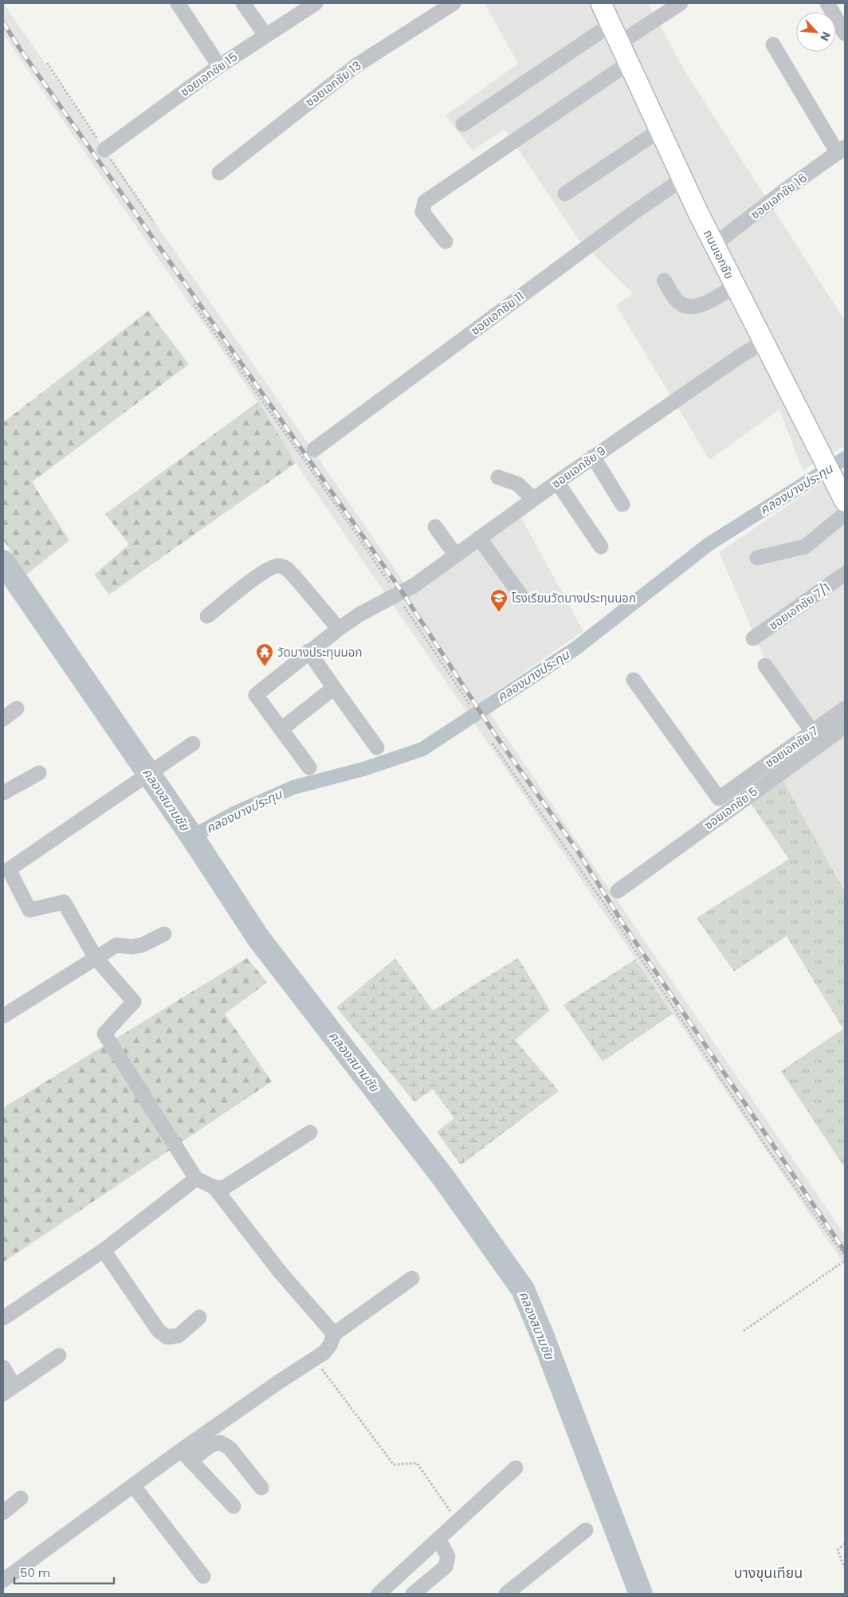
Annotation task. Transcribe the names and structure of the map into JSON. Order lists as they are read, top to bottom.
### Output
{
  "streets": {
    "main road": ["ถนนเอกชัย"],
    "street": [
      "ซอยเอกชัย 15",
      "ซอยเอกชัย 13",
      "ซอยเอกชัย 16",
      "ซอยเอกชัย 11",
      "ซอยเอกชัย 9",
      "ซอยเอกชัย 7/1",
      "ซอยเอกชัย 7",
      "ซอยเอกชัย 5"
    ]
  },
  "crossings": [
    ["ซอยเอกชัย 16", "ถนนเอกชัย"],
    ["ถนนเอกชัย", "ซอยเอกชัย 11"],
    ["ถนนเอกชัย", "ซอยเอกชัย 9"]
  ],
  "districts": ["บางขุนเทียน"],
  "water": ["คลองบางประทุน", "คลองสนามชัย"],
  "places": {
    "school or university": ["โรงเรียนวัดบางประทุนนอก"],
    "temple": ["วัดบางประทุนนอก"]
  },
  "scale_bar": "50 m",
  "north": "bottom right"
}
